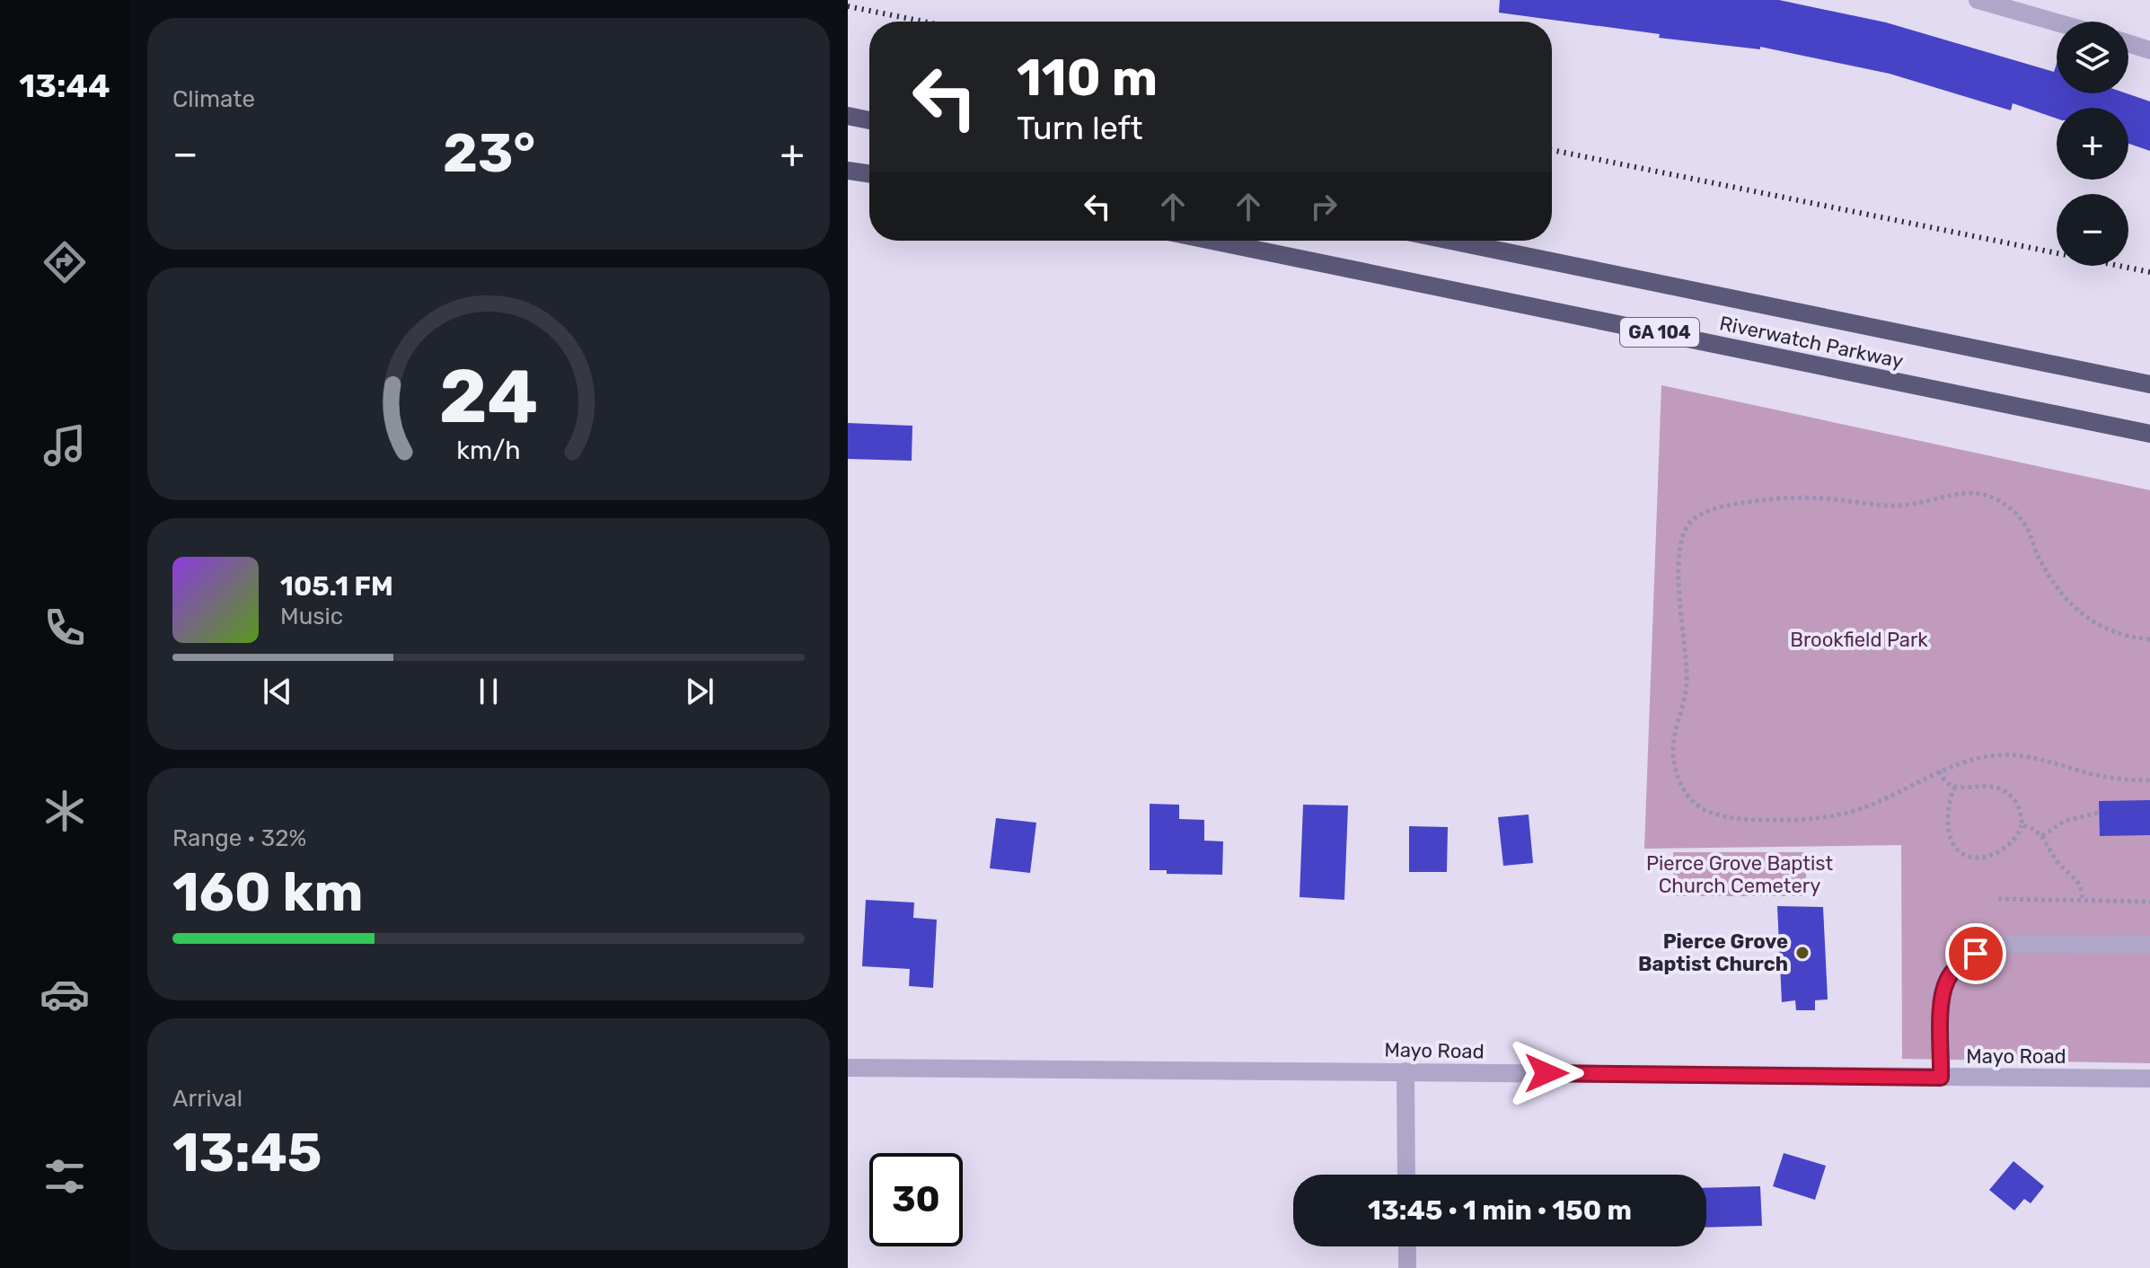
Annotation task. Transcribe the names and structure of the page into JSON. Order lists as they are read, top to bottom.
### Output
{
  "streets": {
    "main road": ["GA 104", "Riverwatch Parkway"],
    "street": ["Mayo Road"]
  },
  "parks": ["Brookfield Park", "Pierce Grove Baptist Church Cemetery"],
  "places": ["Pierce Grove Baptist Church"],
  "page": {
    "tabs": "13:44",
    "tile": [
      "Climate",
      ["Range · 32%", "160 km"],
      ["Arrival", "13:45"]
    ],
    "map_buttons": ["+", "−"],
    "turn": ["110 m", "Turn left"],
    "heat": ["−", "23°", "+"],
    "song": ["105.1 FM", "Music"],
    "limit": "30",
    "trip": "13:45 · 1 min · 150 m",
    "gauge": ["24", "km/h"]
  }
}
